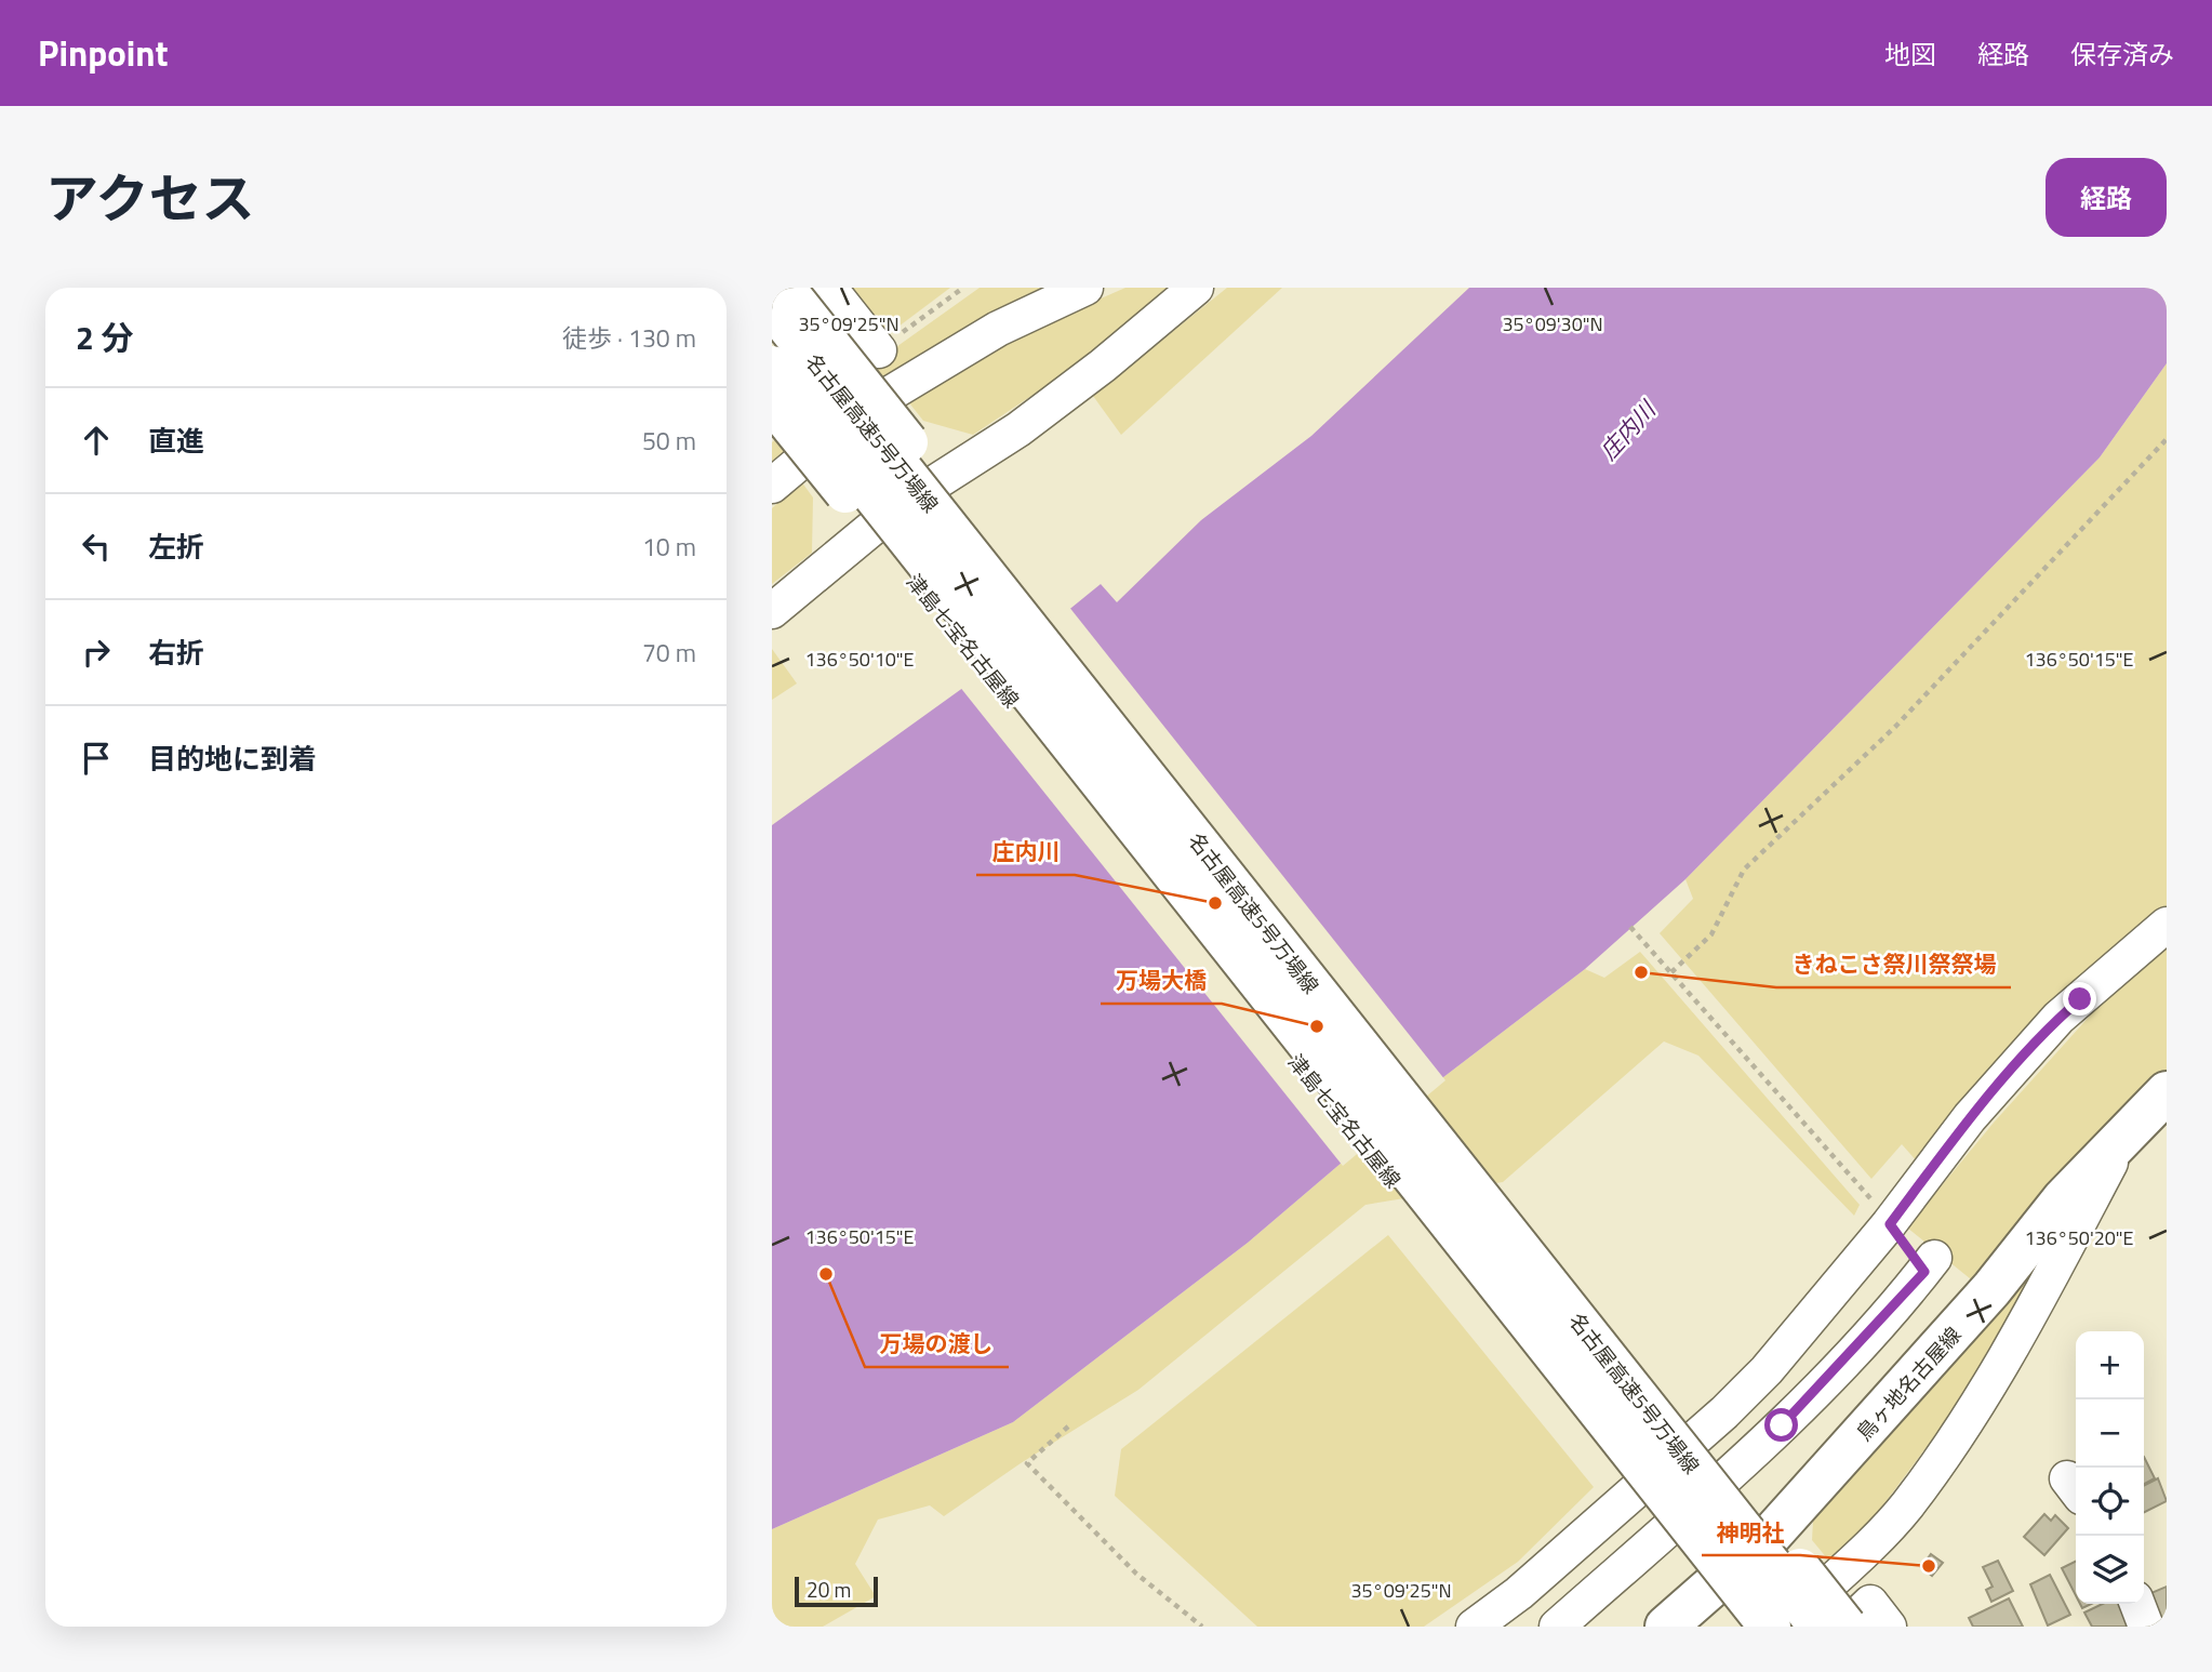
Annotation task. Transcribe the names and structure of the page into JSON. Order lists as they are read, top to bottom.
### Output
{
  "streets": {
    "main road": ["名古屋高速5号万場線", "津島七宝名古屋線", "鳥ヶ地名古屋線"]
  },
  "crossings": [
    ["津島七宝名古屋線", "鳥ヶ地名古屋線"]
  ],
  "water": ["庄内川"],
  "places": [
    "庄内川",
    "きねこさ祭川祭祭場",
    "万場大橋",
    "万場の渡し",
    "神明社"
  ],
  "scale_bar": "20 m",
  "page": {
    "header": "Pinpoint",
    "nav": ["地図", "経路", "保存済み"],
    "title": "アクセス",
    "buttons": "経路",
    "heading": ["2 分", "徒歩 · 130 m"],
    "list": [
      ["直進", "50 m"],
      ["左折", "10 m"],
      ["右折", "70 m"],
      "目的地に到着"
    ],
    "map_buttons": ["+", "−"],
    "scale": "20 m"
  },
  "coordinates": [
    "35°09'25\"N",
    "35°09'30\"N",
    "136°50'10\"E",
    "136°50'15\"E",
    "136°50'20\"E"
  ]
}
